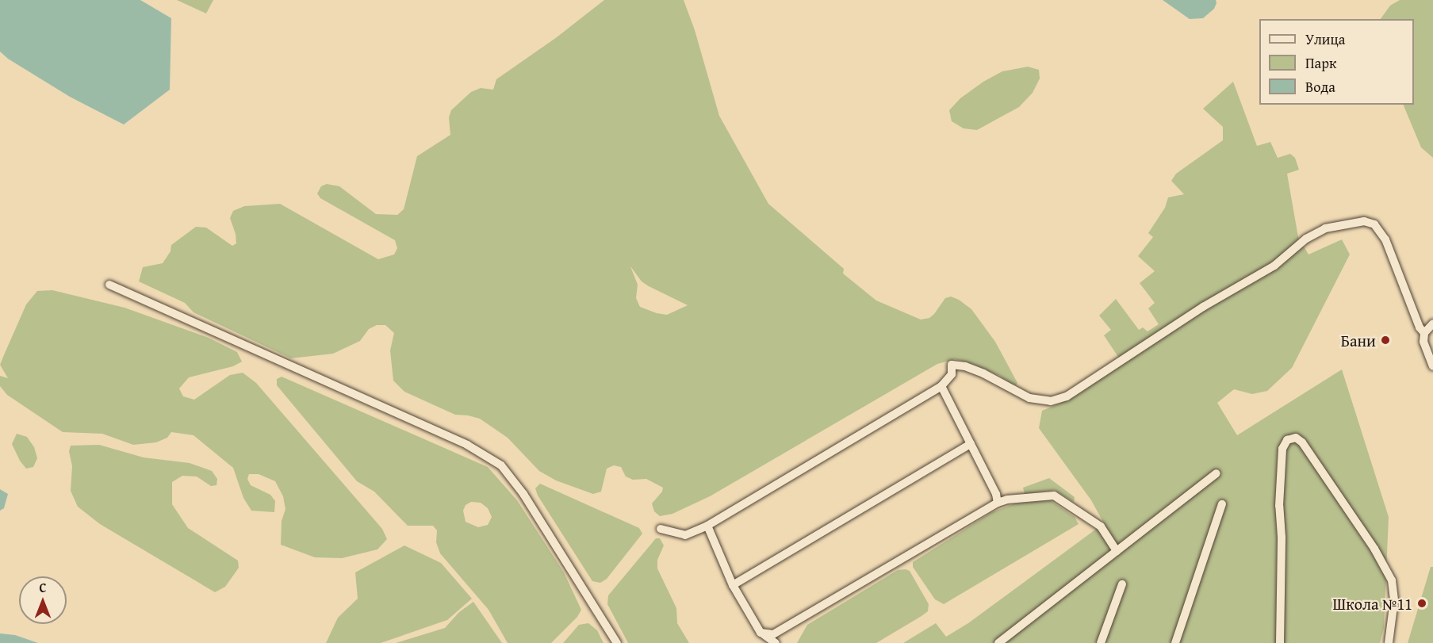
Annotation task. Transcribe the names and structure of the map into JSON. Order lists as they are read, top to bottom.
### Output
{
  "places": ["Бани", "Школа №11"],
  "legend": ["Улица", "Парк", "Вода"],
  "north": "top"
}
